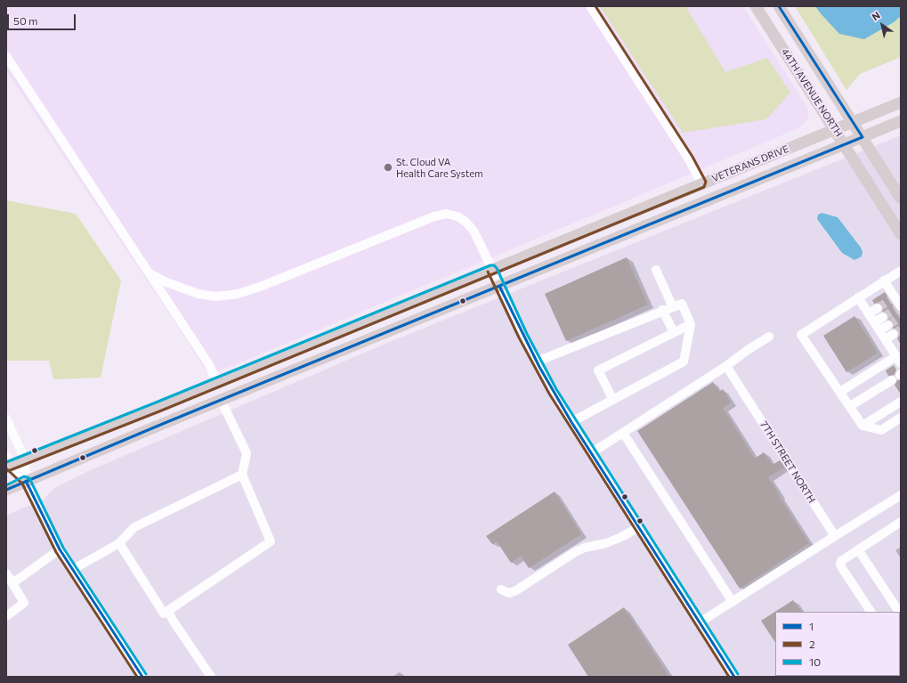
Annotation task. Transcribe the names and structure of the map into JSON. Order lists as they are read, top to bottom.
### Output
{
  "streets": {
    "main road": ["44TH AVENUE NORTH", "VETERANS DRIVE"],
    "street": ["7TH STREET NORTH"]
  },
  "crossings": [
    ["44TH AVENUE NORTH", "VETERANS DRIVE"]
  ],
  "places": ["St. Cloud VA Health Care System"],
  "lines": ["transit line 1", "transit line 2", "transit line 10"],
  "legend": ["1", "2", "10"],
  "scale_bar": "50 m",
  "north": "top left"
}
